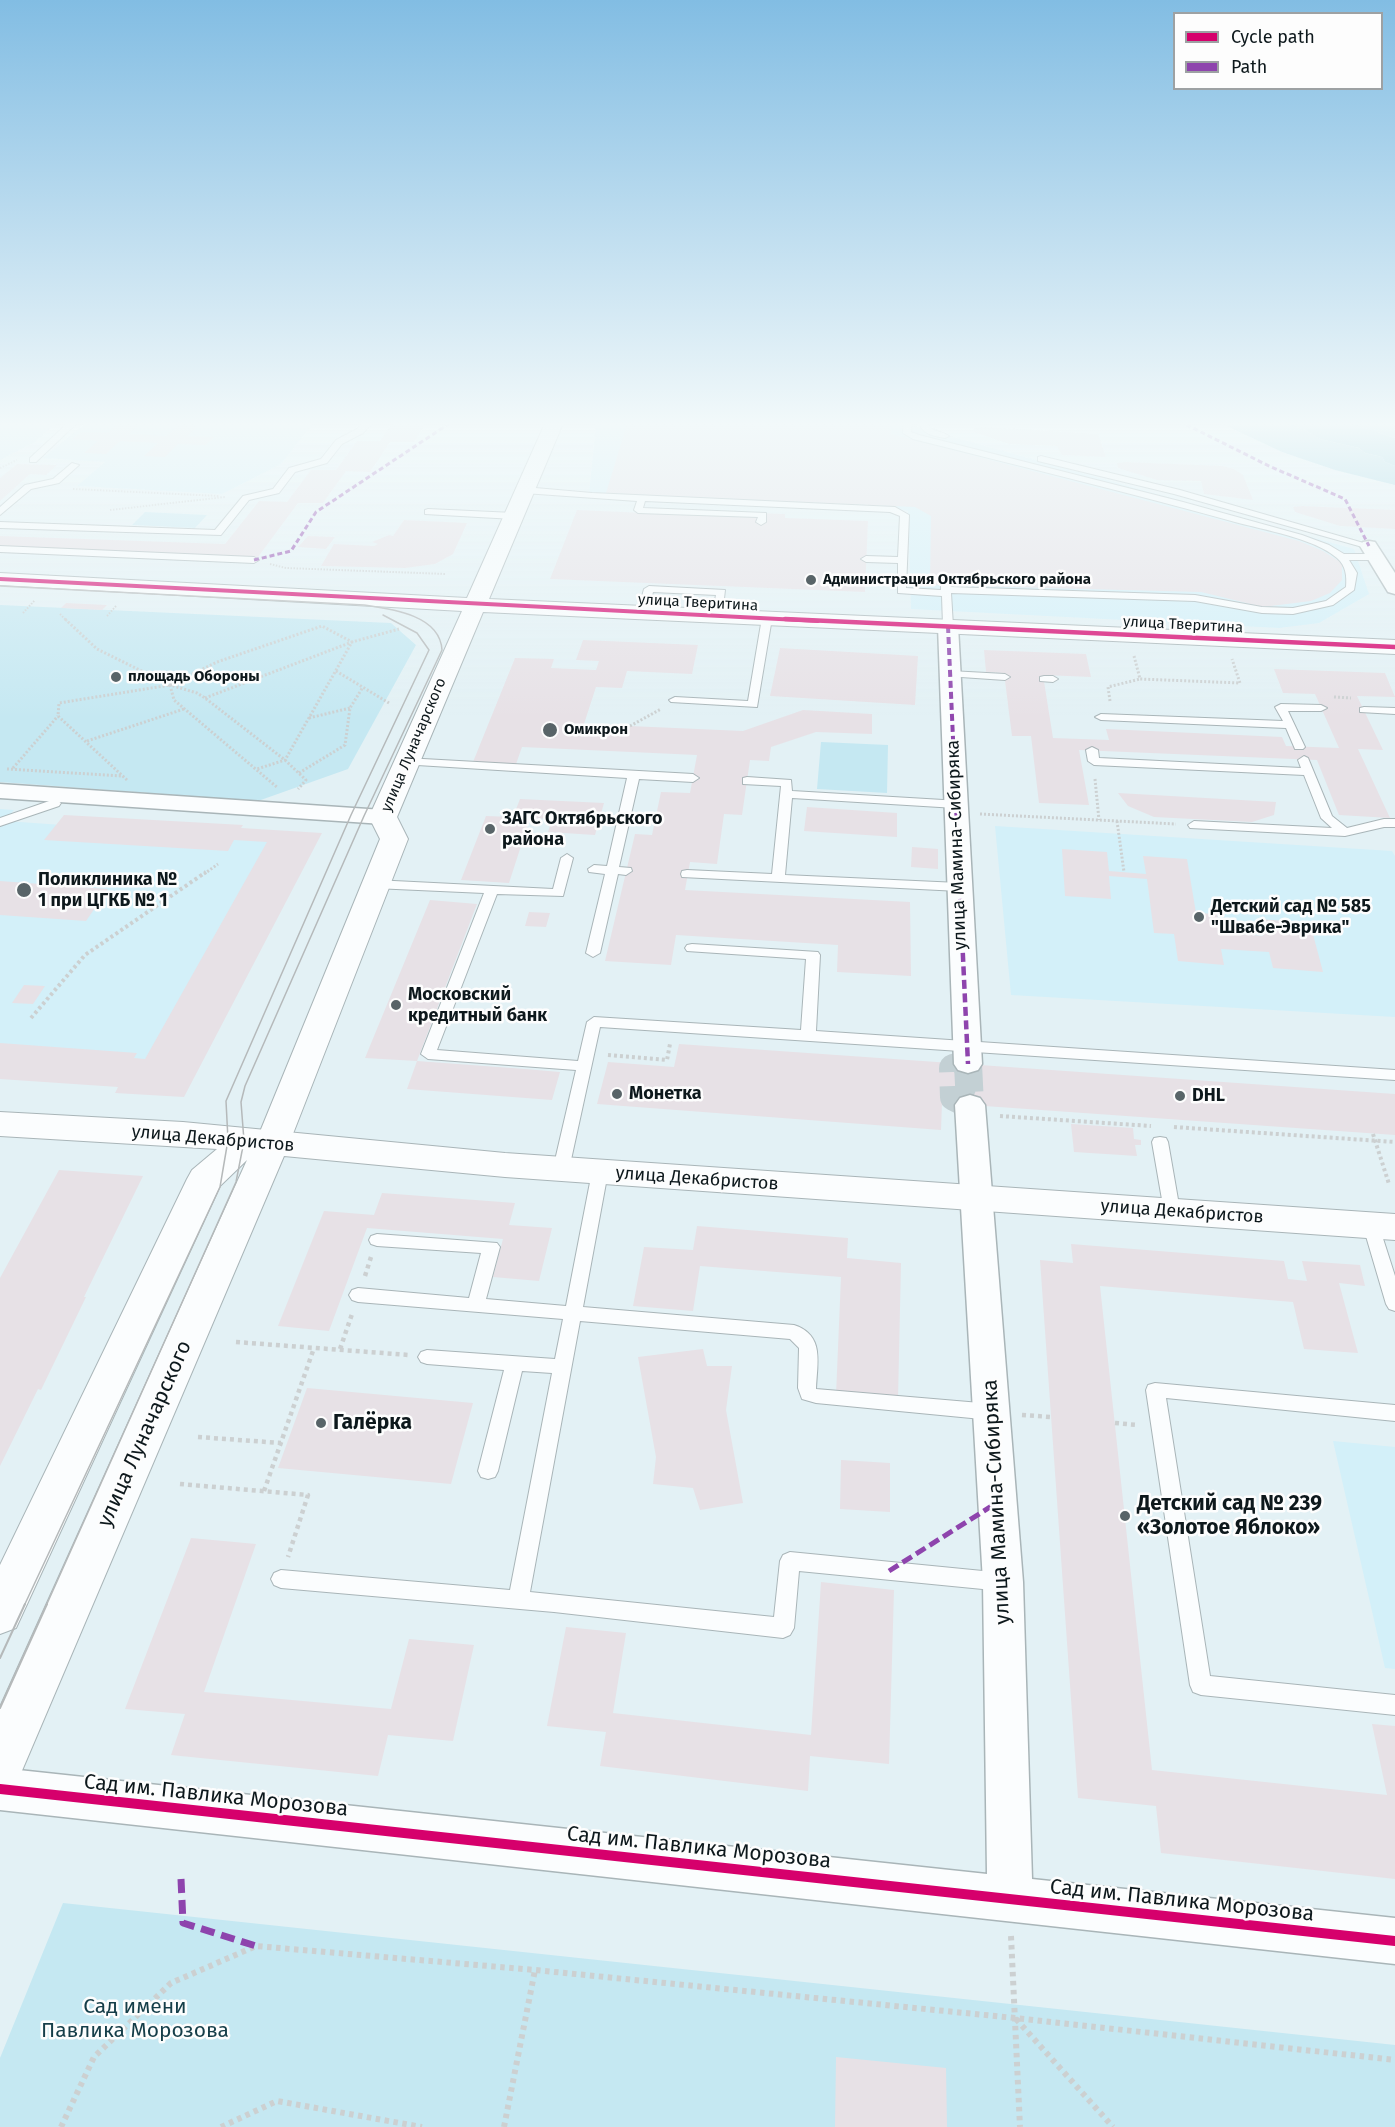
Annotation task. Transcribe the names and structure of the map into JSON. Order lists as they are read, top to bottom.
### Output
{
  "streets": {
    "street": [
      "улица Тверитина",
      "улица Луначарского",
      "улица Мамина-Сибиряка",
      "улица Декабристов",
      "Сад им. Павлика Морозова"
    ]
  },
  "crossings": [
    ["улица Тверитина", "улица Луначарского"],
    ["улица Тверитина", "улица Мамина-Сибиряка"],
    ["улица Луначарского", "улица Декабристов"],
    ["улица Мамина-Сибиряка", "улица Декабристов"],
    ["улица Мамина-Сибиряка", "Сад им. Павлика Морозова"]
  ],
  "parks": ["Сад имени Павлика Морозова"],
  "places": [
    "Администрация Октябрьского района",
    "площадь Обороны",
    "Омикрон",
    "ЗАГС Октябрьского района",
    "Поликлиника № 1 при ЦГКБ № 1",
    "Детский сад № 585 \"Швабе-Эврика\"",
    "Московский кредитный банк",
    "Монетка",
    "DHL",
    "Галёрка",
    "Детский сад № 239 «Золотое Яблоко»"
  ],
  "legend": ["Cycle path", "Path"]
}
